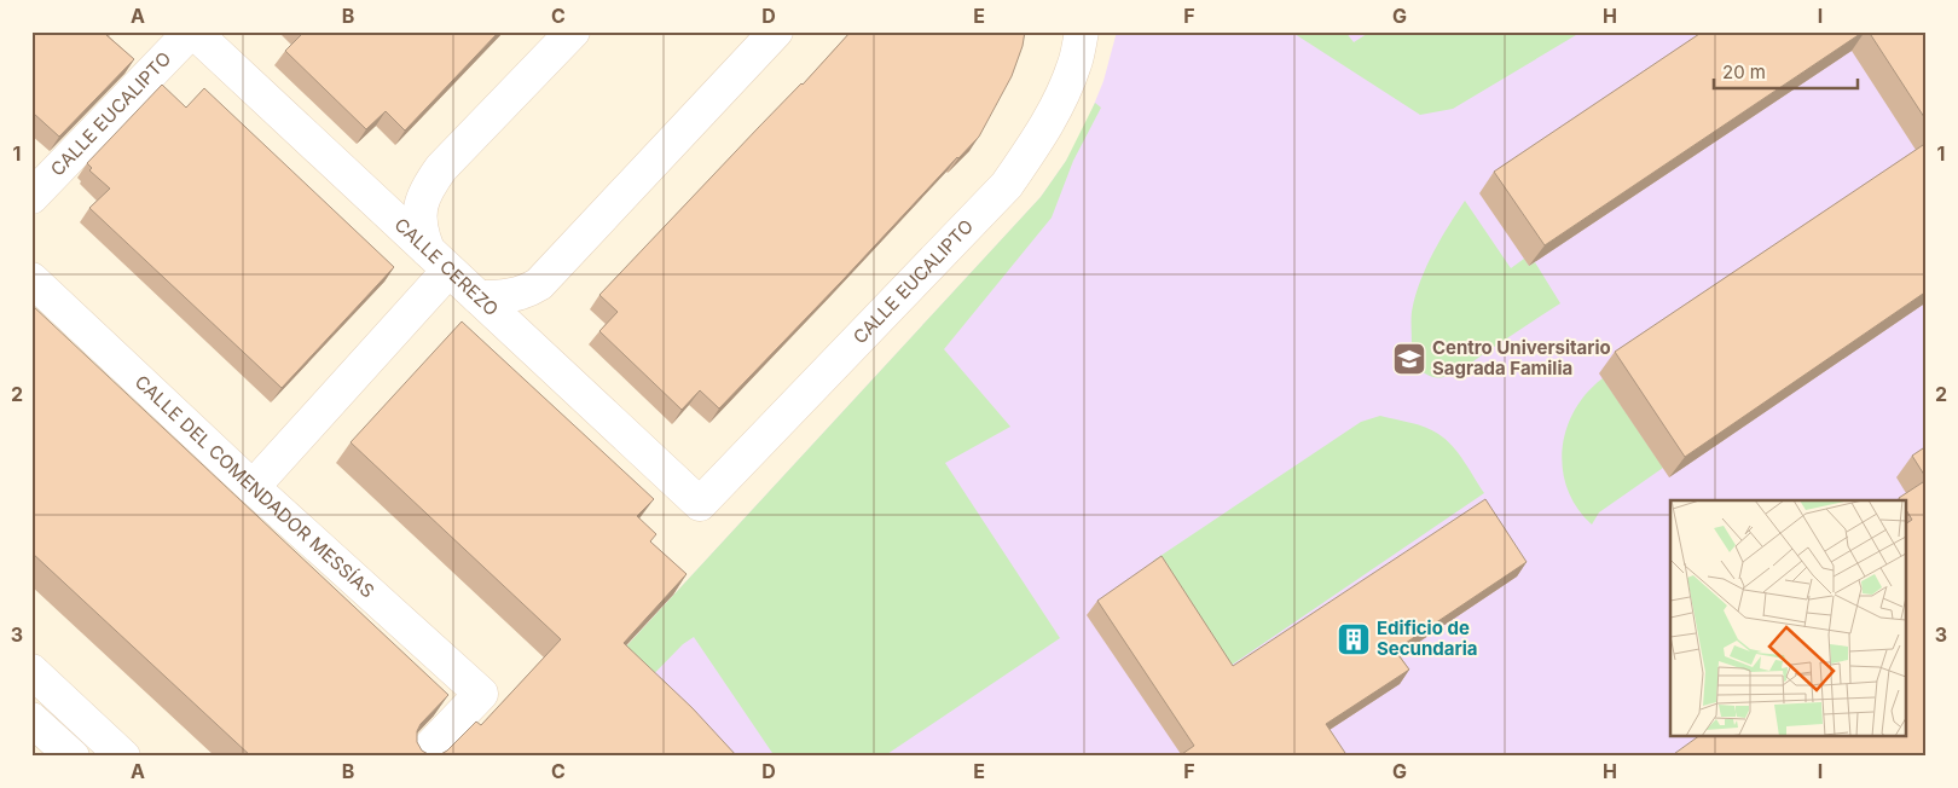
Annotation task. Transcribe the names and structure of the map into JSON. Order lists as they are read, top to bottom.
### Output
{
  "streets": {
    "street": ["CALLE EUCALIPTO", "CALLE CEREZO", "CALLE DEL COMENDADOR MESSÍAS"]
  },
  "crossings": [
    ["CALLE EUCALIPTO", "CALLE CEREZO"]
  ],
  "places": {
    "school or university": ["Centro Universitario Sagrada Familia"],
    "building": ["Edificio de Secundaria"]
  },
  "scale_bar": "20 m",
  "grid": {
    "columns": [
      "A",
      "B",
      "C",
      "D",
      "E",
      "F",
      "G",
      "H",
      "I"
    ],
    "rows": ["1", "2", "3"]
  }
}
